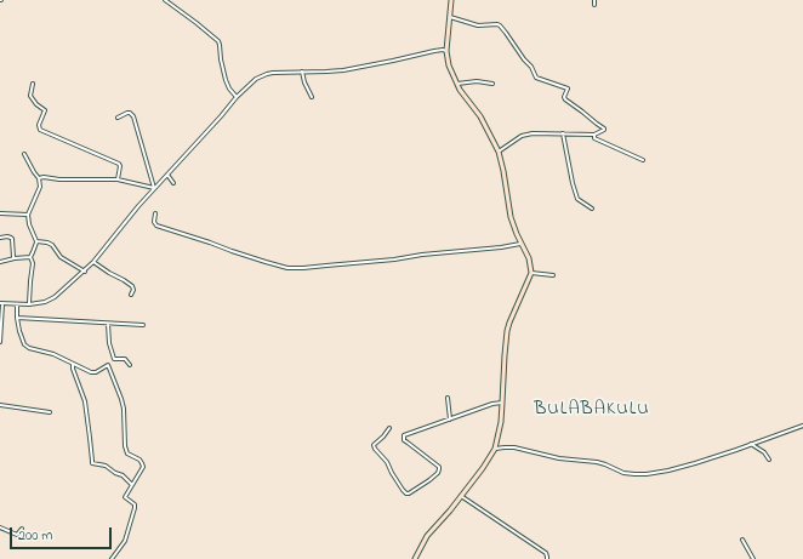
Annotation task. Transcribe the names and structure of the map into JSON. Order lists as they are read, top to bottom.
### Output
{
  "districts": ["BULABAKULU"],
  "scale_bar": "200 m"
}
